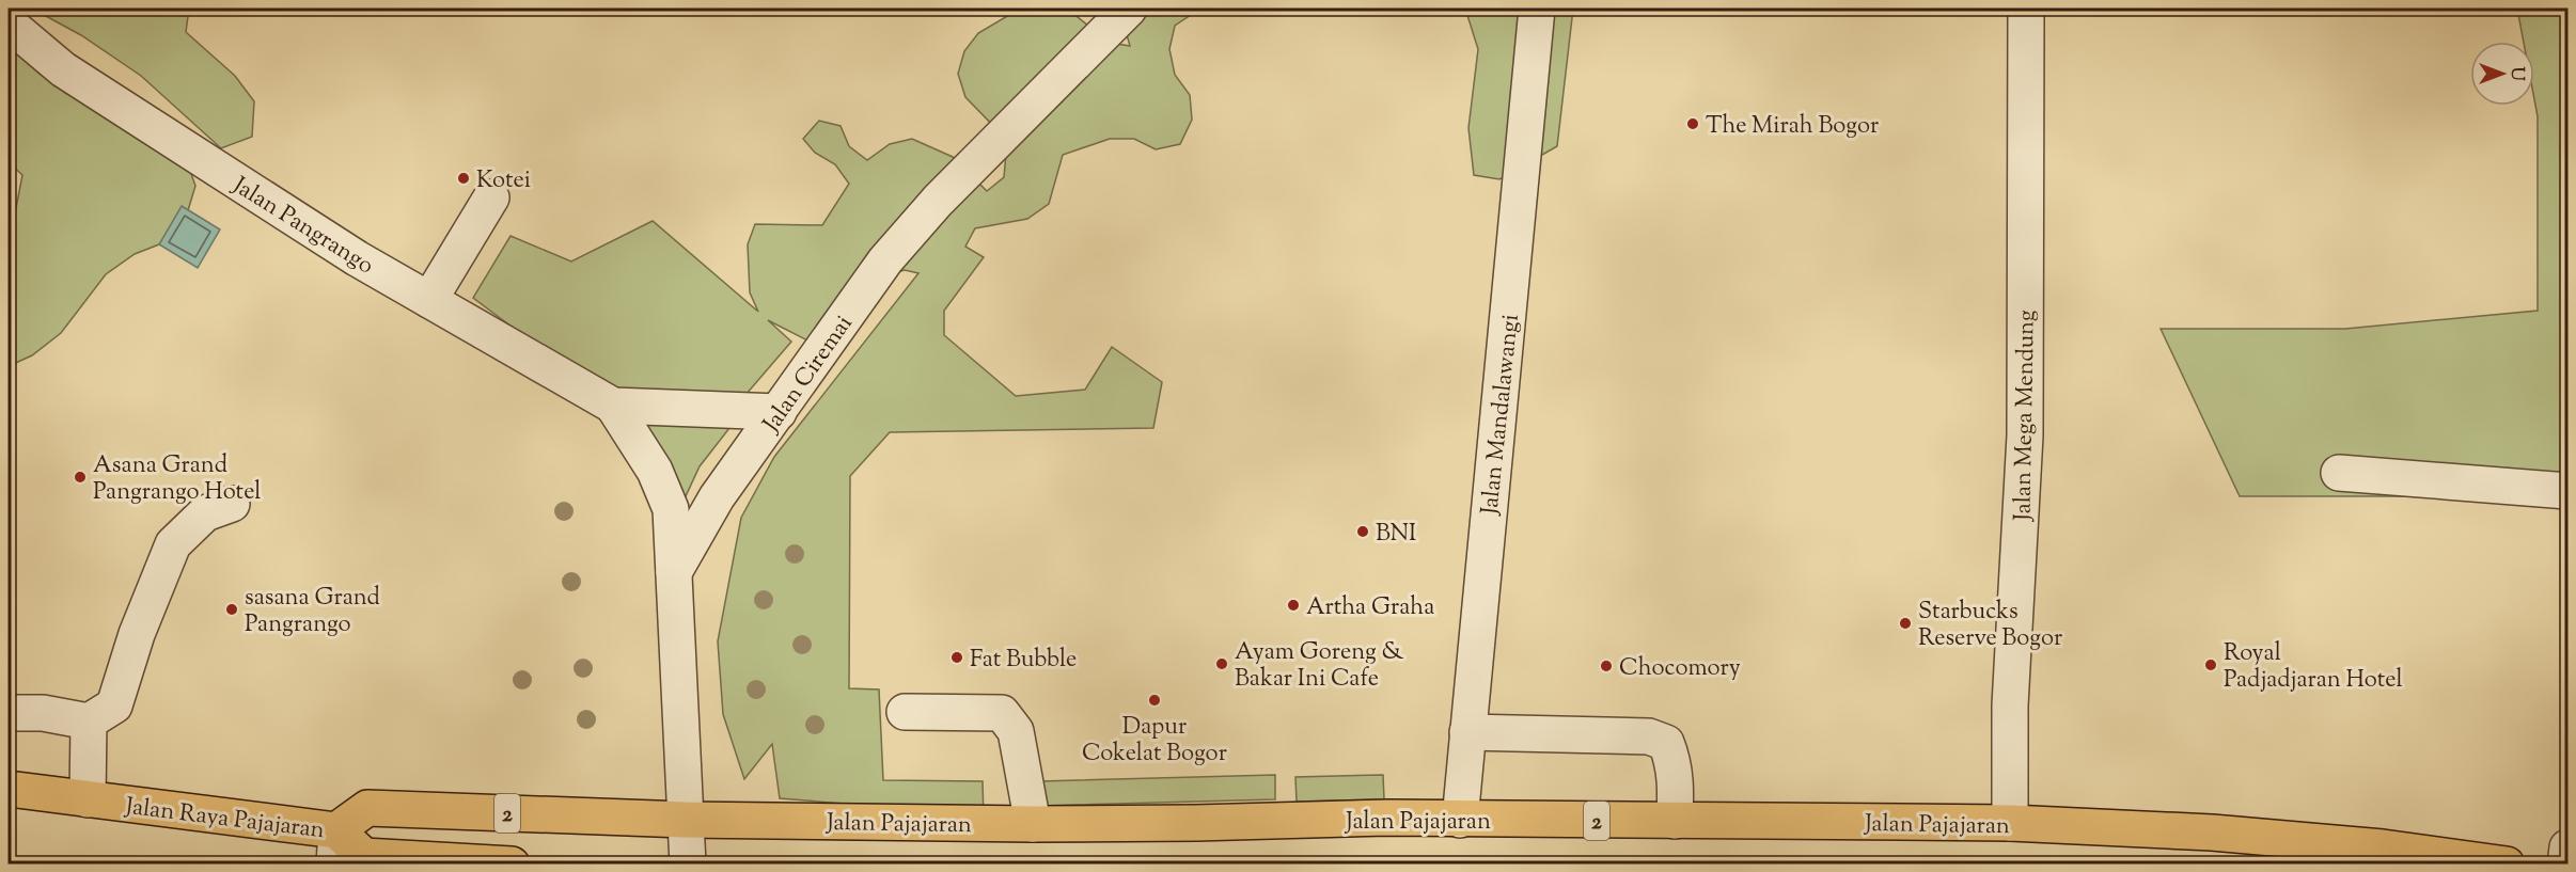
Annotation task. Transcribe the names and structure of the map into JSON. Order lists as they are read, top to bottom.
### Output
{
  "streets": {
    "highway": ["2", "Jalan Raya Pajajaran", "Jalan Pajajaran"],
    "street": [
      "Jalan Pangrango",
      "Jalan Ciremai",
      "Jalan Mandalawangi",
      "Jalan Mega Mendung"
    ]
  },
  "crossings": [
    ["Jalan Pangrango", "Jalan Ciremai"],
    ["Jalan Mandalawangi", "Jalan Pajajaran"],
    ["Jalan Mega Mendung", "Jalan Pajajaran"],
    ["Jalan Raya Pajajaran", "Jalan Pajajaran"]
  ],
  "places": [
    "The Mirah Bogor",
    "Kotei",
    "Asana Grand Pangrango Hotel",
    "BNI",
    "Artha Graha",
    "sasana Grand Pangrango",
    "Starbucks Reserve Bogor",
    "Fat Bubble",
    "Ayam Goreng & Bakar Ini Cafe",
    "Royal Padjadjaran Hotel",
    "Chocomory",
    "Dapur Cokelat Bogor"
  ],
  "north": "right"
}
